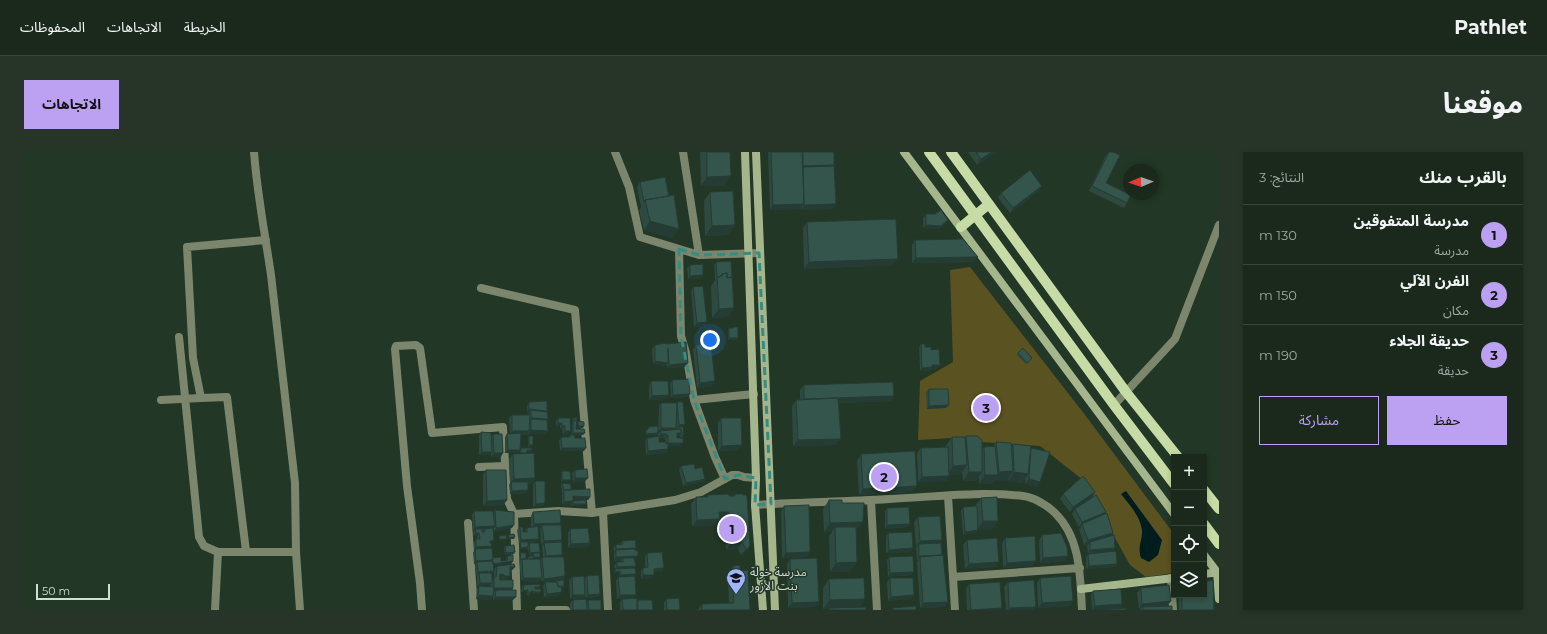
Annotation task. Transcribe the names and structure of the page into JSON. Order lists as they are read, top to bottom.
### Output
{
  "places": {
    "school or university": ["مدرسة خولة بنت الأزور"]
  },
  "scale_bar": "50 m",
  "north": "left",
  "page": {
    "header": "Pathlet",
    "nav": ["الخريطة", "الاتجاهات", "المحفوظات"],
    "title": "موقعنا",
    "buttons": [
      "الاتجاهات",
      ["حفظ", "مشاركة"]
    ],
    "heading": ["بالقرب منك", "النتائج: 3"],
    "list": [
      {
        "mark": "1",
        "name": "مدرسة المتفوقين",
        "note": "مدرسة",
        "value": "130 m"
      },
      {
        "mark": "2",
        "name": "الفرن الآلي",
        "note": "مكان",
        "value": "150 m"
      },
      {
        "mark": "3",
        "name": "حديقة الجلاء",
        "note": "حديقة",
        "value": "190 m"
      }
    ],
    "pins": ["3", "2", "1"],
    "map_buttons": ["+", "−"],
    "scale": "50 m"
  }
}
